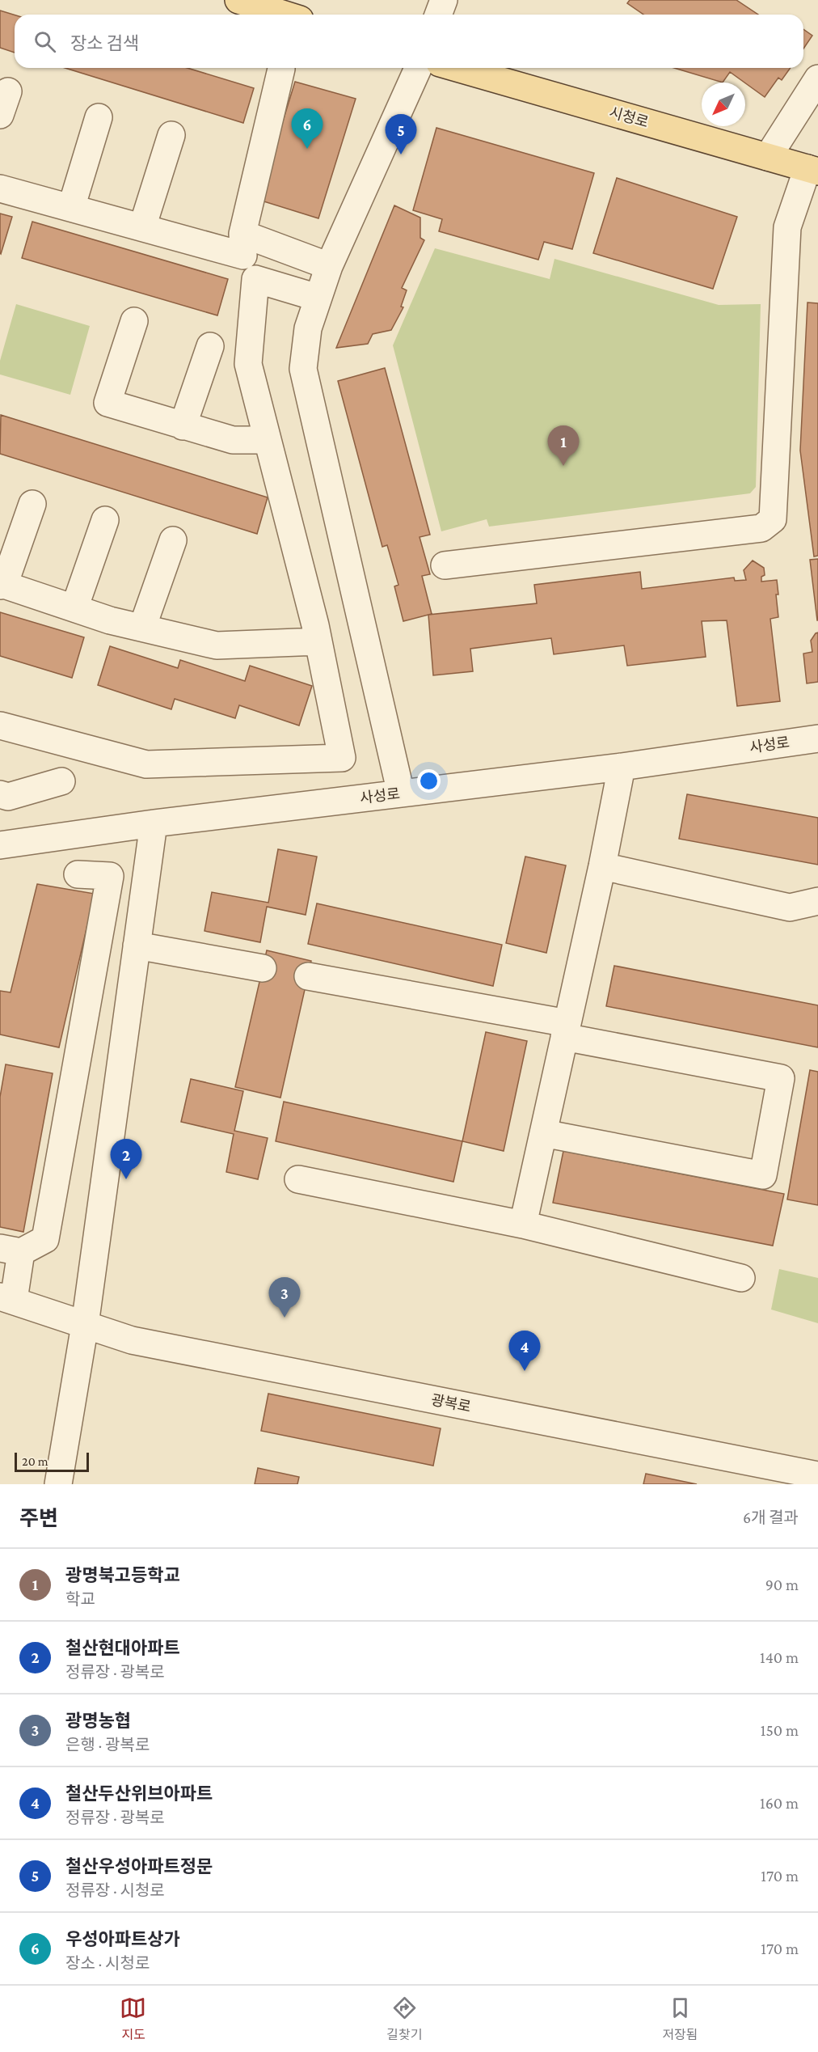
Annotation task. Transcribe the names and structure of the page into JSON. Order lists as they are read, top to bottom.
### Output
{
  "streets": {
    "main road": ["시청로"],
    "street": ["사성로", "광복로"]
  },
  "scale_bar": "20 m",
  "north": "bottom left",
  "page": {
    "search": "장소 검색",
    "pins": [
      "6",
      "5",
      "1",
      "2",
      "3",
      "4"
    ],
    "scale": "20 m",
    "heading": ["주변", "6개 결과"],
    "list": [
      {
        "mark": "1",
        "name": "광명북고등학교",
        "note": "학교",
        "value": "90 m"
      },
      {
        "mark": "2",
        "name": "철산현대아파트",
        "note": "정류장 · 광복로",
        "value": "140 m"
      },
      {
        "mark": "3",
        "name": "광명농협",
        "note": "은행 · 광복로",
        "value": "150 m"
      },
      {
        "mark": "4",
        "name": "철산두산위브아파트",
        "note": "정류장 · 광복로",
        "value": "160 m"
      },
      {
        "mark": "5",
        "name": "철산우성아파트정문",
        "note": "정류장 · 시청로",
        "value": "170 m"
      },
      {
        "mark": "6",
        "name": "우성아파트상가",
        "note": "장소 · 시청로",
        "value": "170 m"
      }
    ],
    "nav": ["지도", "길찾기", "저장됨"]
  }
}
